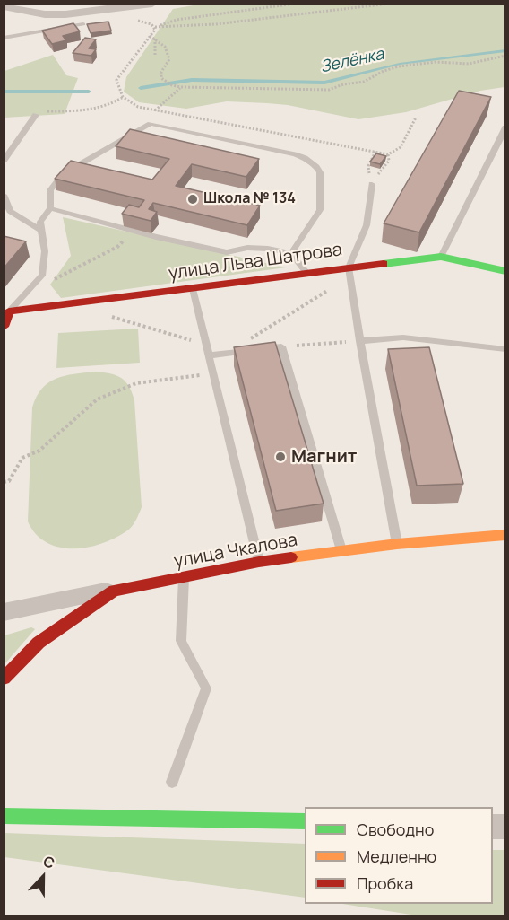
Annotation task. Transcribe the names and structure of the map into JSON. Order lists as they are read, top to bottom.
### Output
{
  "streets": {
    "street": ["улица Льва Шатрова", "улица Чкалова"]
  },
  "water": ["Зелёнка"],
  "places": ["Школа № 134", "Магнит"],
  "legend": ["Свободно", "Медленно", "Пробка"],
  "north": "top"
}
